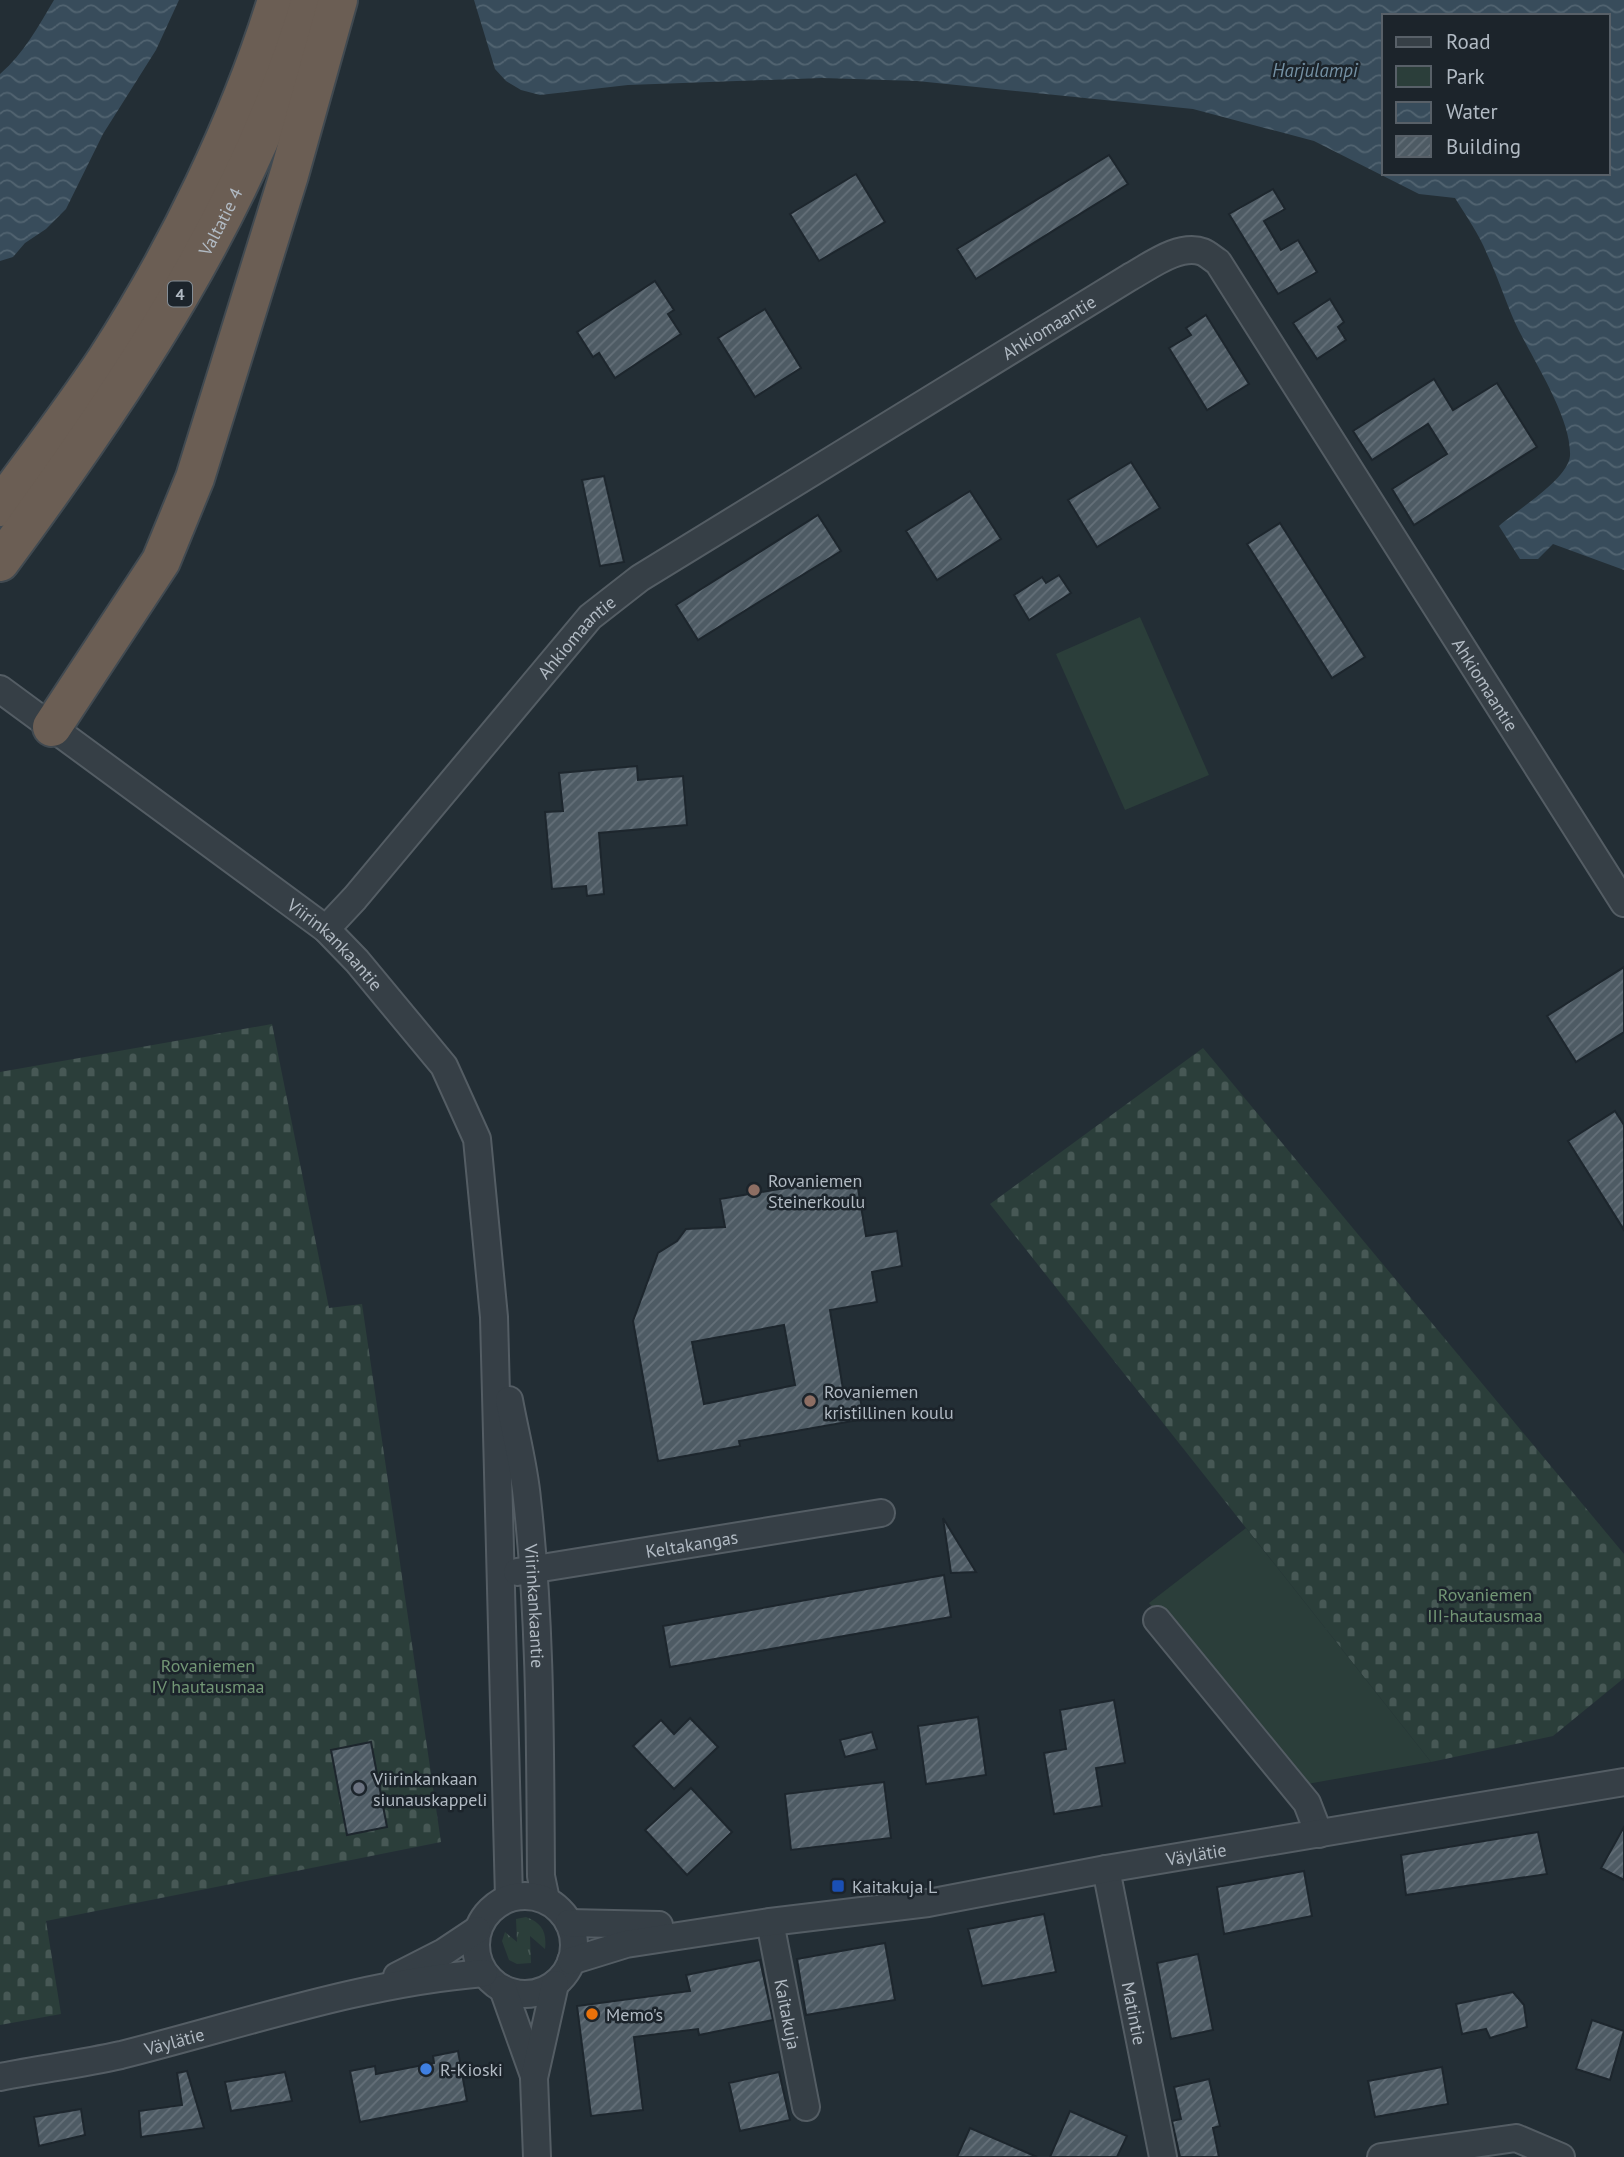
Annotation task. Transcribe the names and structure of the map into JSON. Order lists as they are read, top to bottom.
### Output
{
  "streets": {
    "highway": ["Valtatie 4", "4"],
    "street": [
      "Ahkiomaantie",
      "Viirinkankaantie",
      "Keltakangas",
      "Väylätie",
      "Matintie",
      "Kaitakuja"
    ]
  },
  "crossings": [
    ["Ahkiomaantie", "Viirinkankaantie"],
    ["Viirinkankaantie", "Keltakangas"],
    ["Viirinkankaantie", "Väylätie"],
    ["Väylätie", "Matintie"],
    ["Väylätie", "Kaitakuja"]
  ],
  "water": ["Harjulampi"],
  "parks": ["Rovaniemen III-hautausmaa", "Rovaniemen IV hautausmaa"],
  "places": {
    "other": [
      "Rovaniemen Steinerkoulu",
      "Rovaniemen kristillinen koulu",
      "Viirinkankaan siunauskappeli",
      "Memo's",
      "R-Kioski"
    ],
    "transit": ["Kaitakuja L"]
  },
  "legend": [
    "Road",
    "Park",
    "Water",
    "Building"
  ]
}
